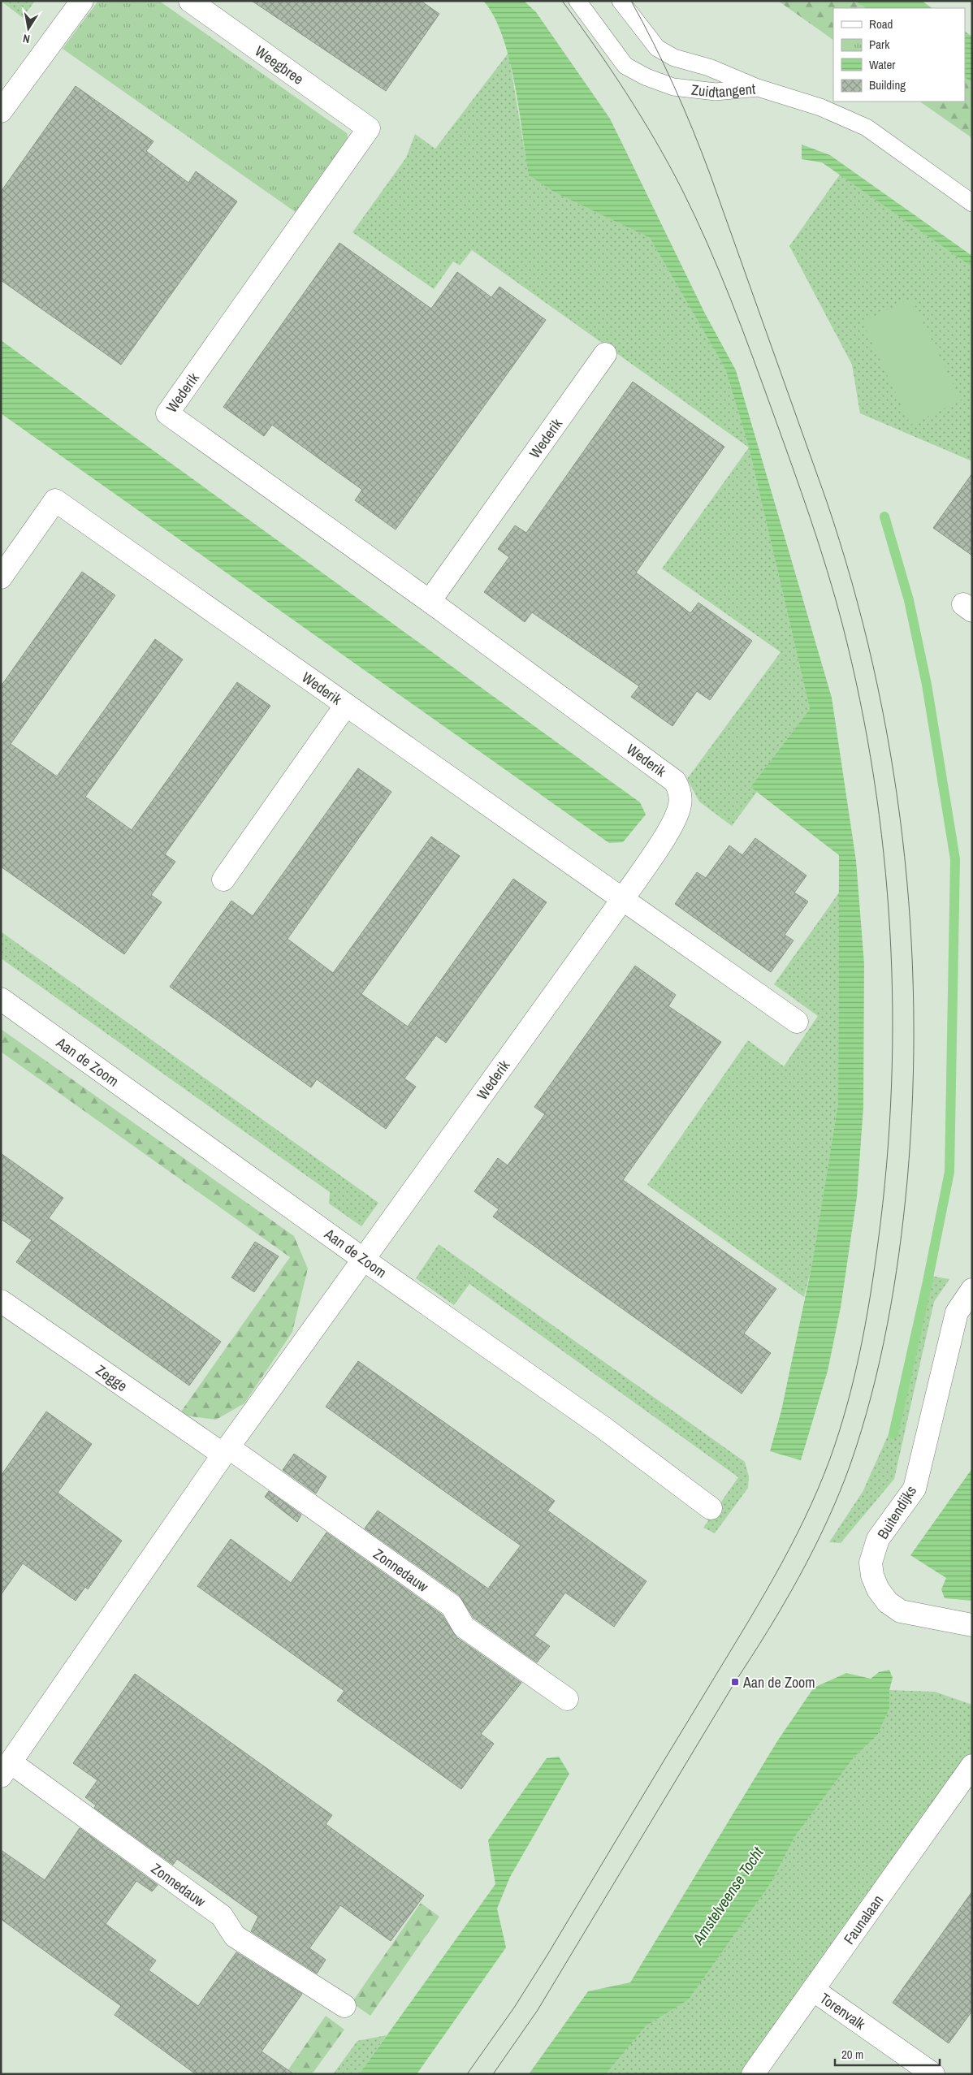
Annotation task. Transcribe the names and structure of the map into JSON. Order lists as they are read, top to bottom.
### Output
{
  "streets": {
    "street": [
      "Weegbree",
      "Wederik",
      "Aan de Zoom",
      "Zegge",
      "Buitendijks",
      "Zonnedauw",
      "Faunalaan",
      "Torenvalk"
    ],
    "lane": ["Zuidtangent"]
  },
  "crossings": [
    ["Weegbree", "Wederik"],
    ["Wederik", "Aan de Zoom"],
    ["Wederik", "Zonnedauw"],
    ["Aan de Zoom", "Zonnedauw"],
    ["Zegge", "Zonnedauw"],
    ["Faunalaan", "Torenvalk"]
  ],
  "water": ["Amstelveense Tocht"],
  "places": {
    "transit": ["Aan de Zoom"]
  },
  "legend": [
    "Road",
    "Park",
    "Water",
    "Building"
  ],
  "scale_bar": "20 m",
  "north": "bottom"
}
